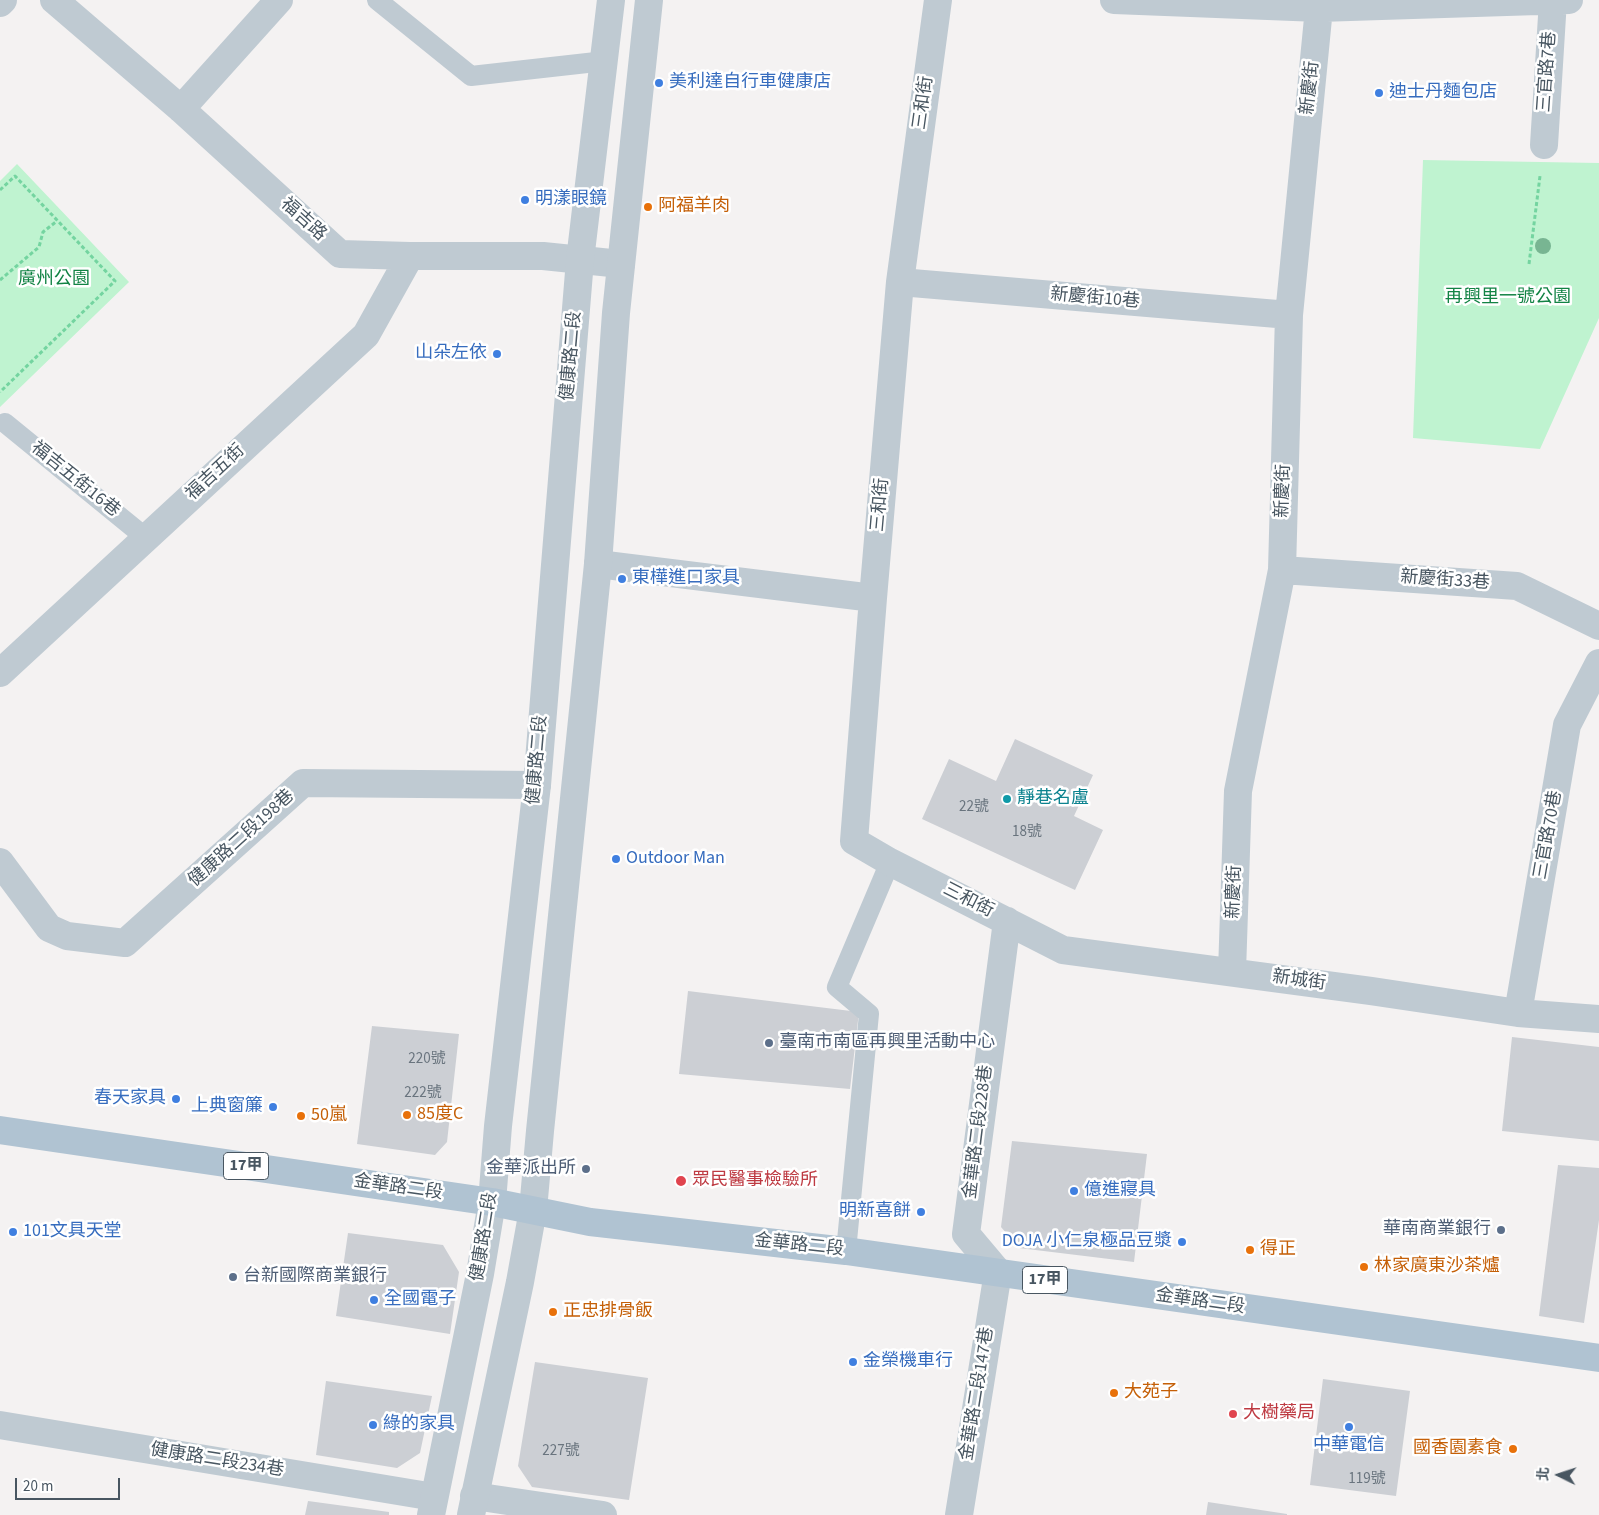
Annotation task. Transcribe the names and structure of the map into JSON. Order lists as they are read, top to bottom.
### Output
{
  "streets": {
    "main road": ["17甲", "金華路二段"],
    "street": [
      "三官路7巷",
      "新慶街",
      "三和街",
      "福吉路",
      "新慶街10巷",
      "健康路二段",
      "福吉五街",
      "新慶街33巷",
      "三官路70巷",
      "健康路二段198巷",
      "新城街",
      "金華路二段228巷",
      "金華路二段147巷",
      "健康路二段234巷"
    ],
    "lane": ["福吉五街16巷"]
  },
  "crossings": [
    ["新慶街", "新慶街10巷"],
    ["新慶街", "新慶街33巷"],
    ["新慶街", "新城街"],
    ["三和街", "新慶街10巷"],
    ["三和街", "新城街"],
    ["三和街", "金華路二段228巷"],
    ["福吉路", "健康路二段"],
    ["福吉路", "福吉五街"],
    ["健康路二段", "健康路二段198巷"],
    ["健康路二段", "金華路二段"],
    ["健康路二段", "健康路二段234巷"],
    ["福吉五街", "福吉五街16巷"],
    ["三官路70巷", "新城街"],
    ["新城街", "金華路二段228巷"],
    ["金華路二段228巷", "金華路二段"],
    ["金華路二段228巷", "金華路二段147巷"],
    ["金華路二段", "金華路二段147巷"]
  ],
  "parks": ["廣州公園", "再興里一號公園"],
  "places": [
    "美利達自行車健康店",
    "迪士丹麵包店",
    "明漾眼鏡",
    "阿福羊肉",
    "山朵左依",
    "東樺進口家具",
    "靜巷名盧",
    "Outdoor Man",
    "臺南市南區再興里活動中心",
    "春天家具",
    "上典窗簾",
    "85度C",
    "50嵐",
    "金華派出所",
    "眾民醫事檢驗所",
    "億進寢具",
    "明新喜餅",
    "華南商業銀行",
    "101文具天堂",
    "DOJA 小仁泉極品豆漿",
    "得正",
    "林家廣東沙茶爐",
    "台新國際商業銀行",
    "全國電子",
    "正忠排骨飯",
    "金榮機車行",
    "大苑子",
    "大樹藥局",
    "綠的家具",
    "中華電信",
    "國香園素食"
  ],
  "house_numbers": [
    "22號",
    "18號",
    "220號",
    "222號",
    "227號",
    "119號"
  ],
  "scale_bar": "20 m",
  "north": "left"
}
